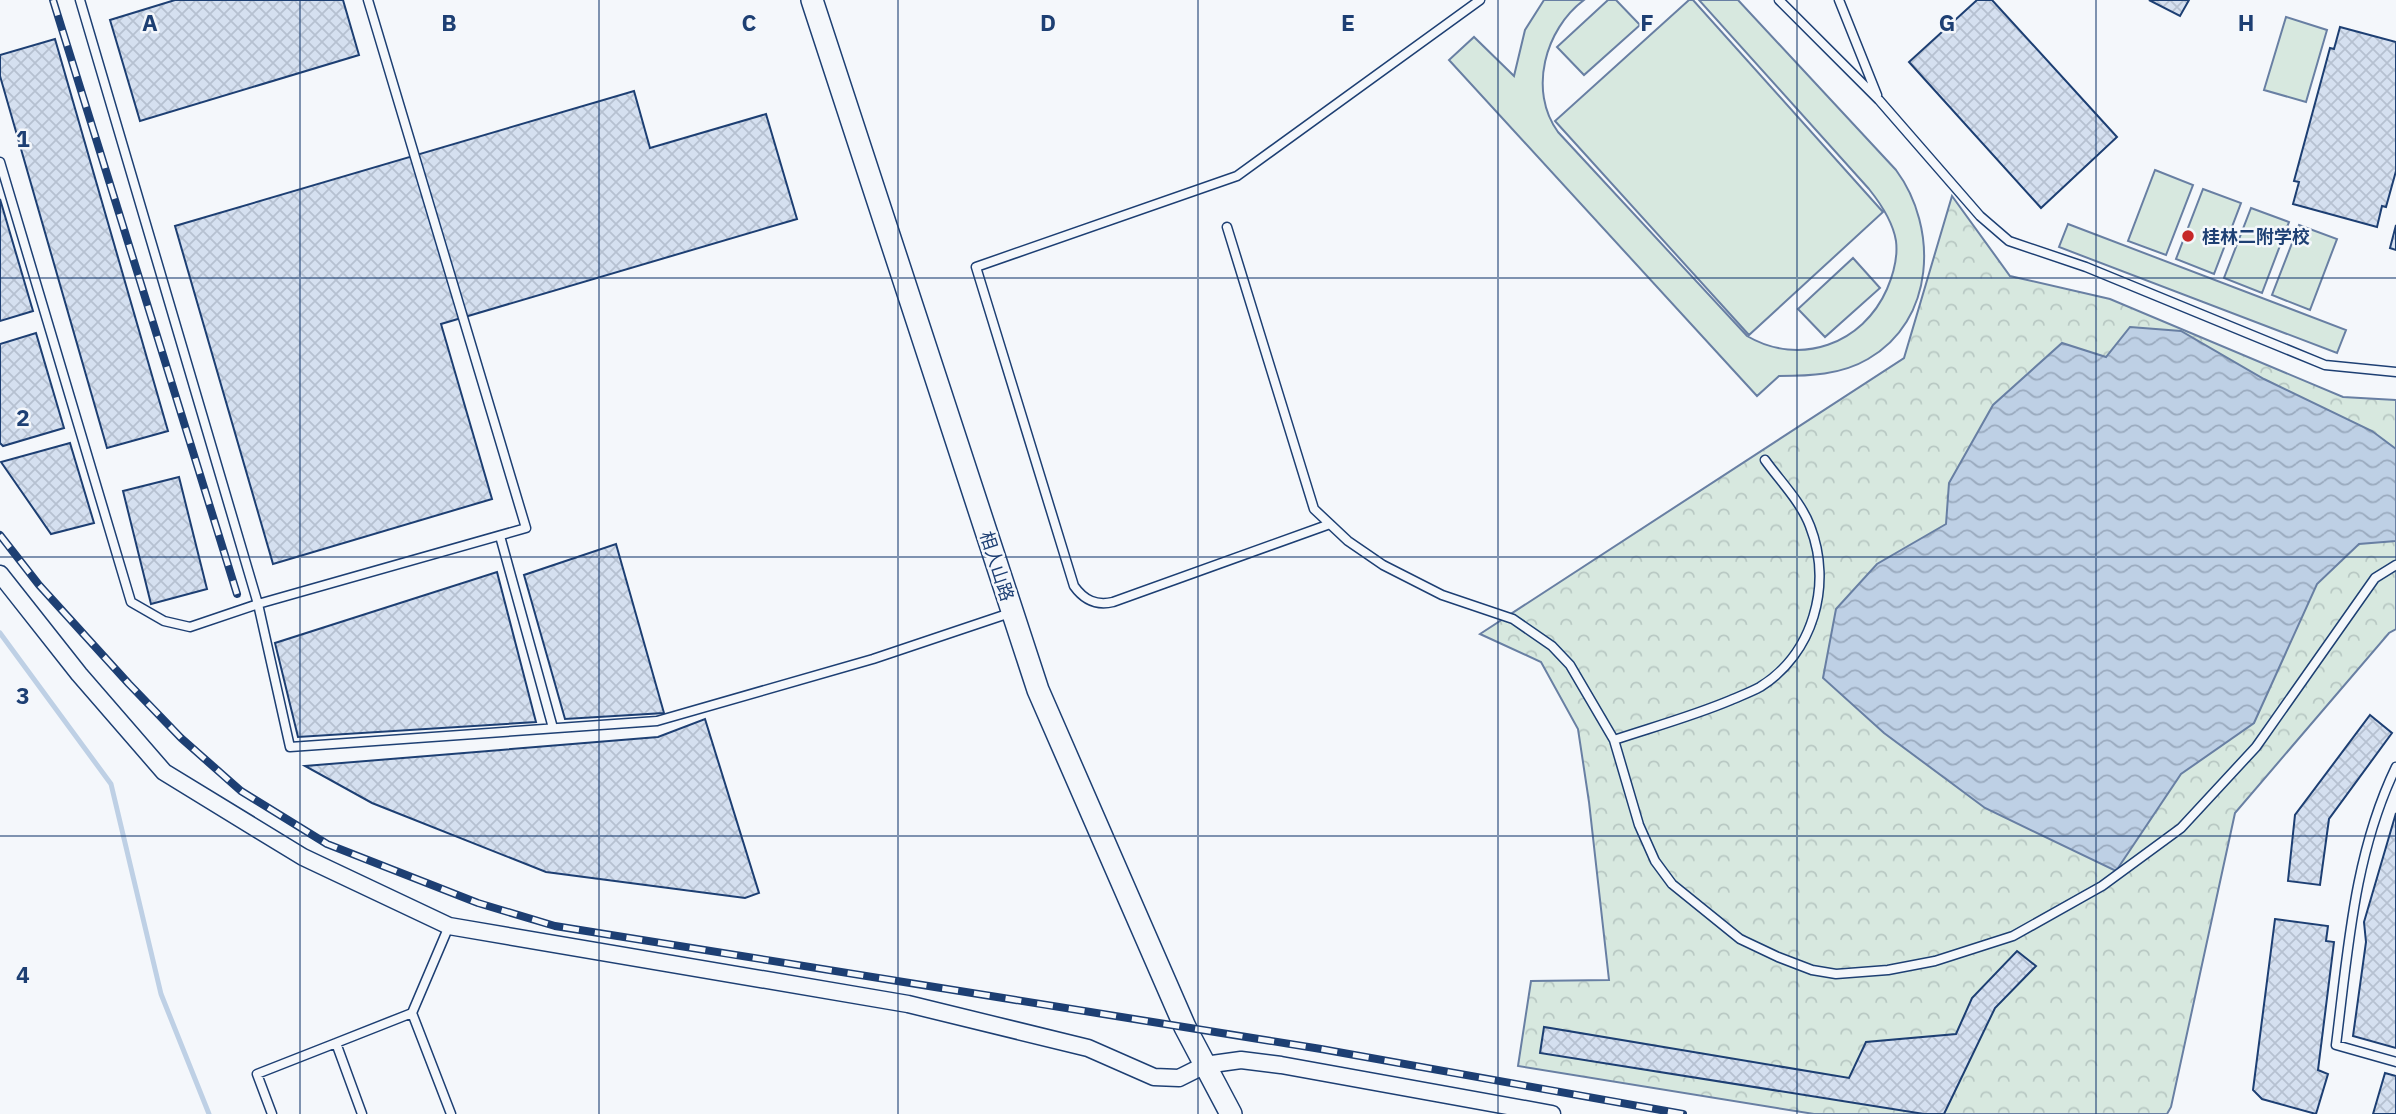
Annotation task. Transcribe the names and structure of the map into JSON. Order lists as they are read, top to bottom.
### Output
{
  "streets": {
    "street": ["相人山路"]
  },
  "places": ["桂林二附学校"],
  "grid": {
    "columns": [
      "A",
      "B",
      "C",
      "D",
      "E",
      "F",
      "G",
      "H"
    ],
    "rows": [
      "1",
      "2",
      "3",
      "4"
    ]
  }
}
